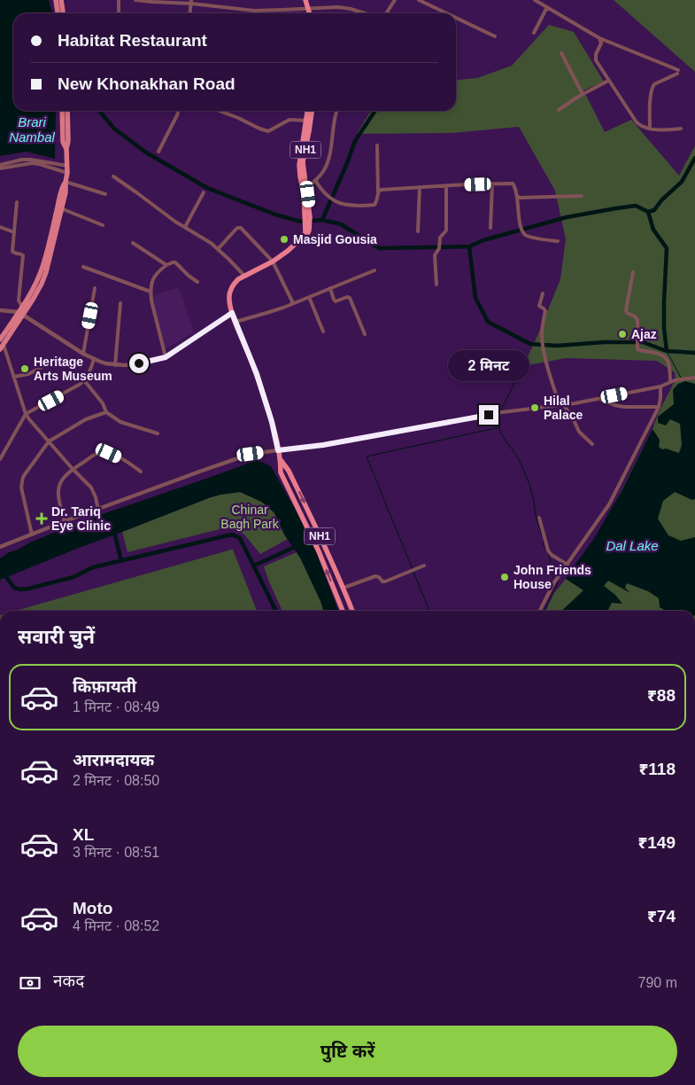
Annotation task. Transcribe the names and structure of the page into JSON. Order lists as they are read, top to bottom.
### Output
{
  "streets": {
    "highway": ["NH1"]
  },
  "water": ["Brari Nambal", "Dal Lake"],
  "parks": ["Chinar Bagh Park"],
  "places": {
    "other": [
      "Masjid Gousia",
      "Ajaz",
      "Heritage Arts Museum",
      "Hilal Palace",
      "John Friends House"
    ],
    "health": ["Dr. Tariq Eye Clinic"]
  },
  "page": {
    "banner": ["Habitat Restaurant", "New Khonakhan Road"],
    "bubble": "2 मिनट",
    "heading": "सवारी चुनें",
    "list": [
      {
        "name": "किफ़ायती",
        "note": "1 मिनट · 08:49",
        "value": "₹88"
      },
      {
        "name": "आरामदायक",
        "note": "2 मिनट · 08:50",
        "value": "₹118"
      },
      {
        "name": "XL",
        "note": "3 मिनट · 08:51",
        "value": "₹149"
      },
      {
        "name": "Moto",
        "note": "4 मिनट · 08:52",
        "value": "₹74"
      }
    ],
    "pay": ["नकद", "790 m"],
    "buttons": "पुष्टि करें"
  }
}
